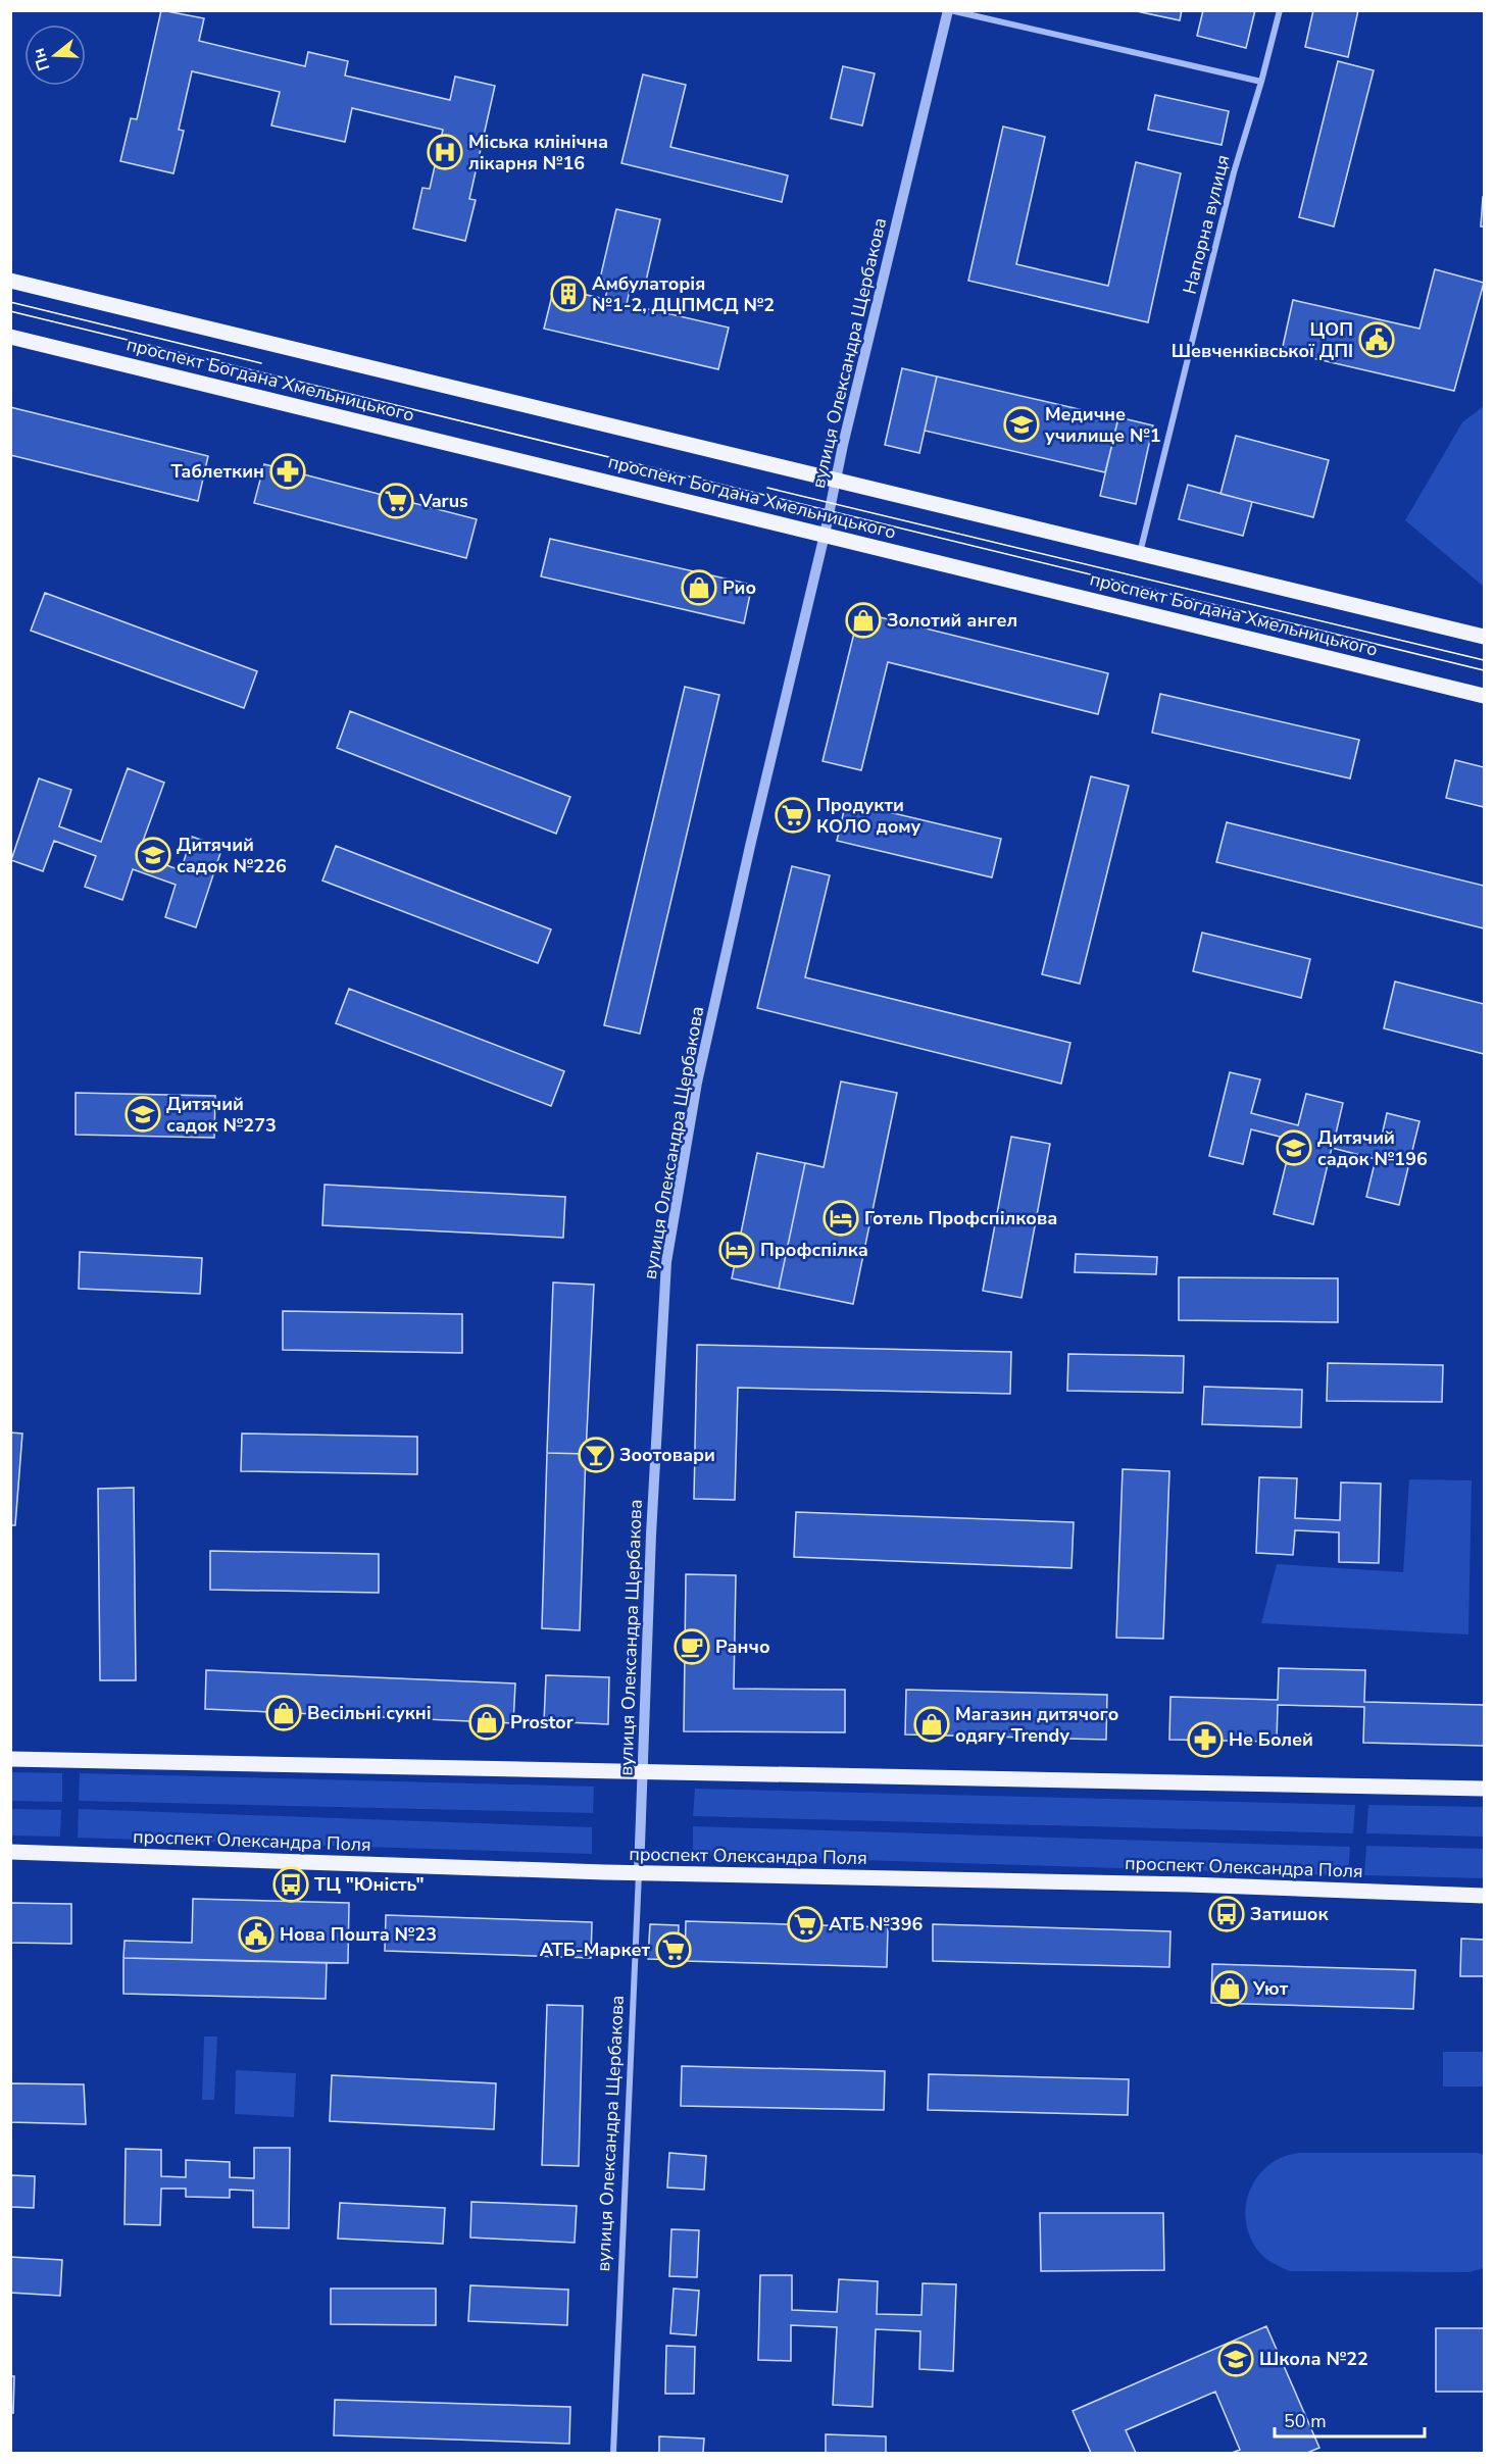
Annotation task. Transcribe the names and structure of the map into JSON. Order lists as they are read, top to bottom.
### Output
{
  "streets": {
    "main road": ["проспект Богдана Хмельницького", "проспект Олександра Поля"],
    "street": ["Напорна вулиця", "вулиця Олександра Щербакова"]
  },
  "crossings": [
    ["Напорна вулиця", "проспект Богдана Хмельницького"],
    ["вулиця Олександра Щербакова", "проспект Богдана Хмельницького"],
    ["вулиця Олександра Щербакова", "проспект Олександра Поля"]
  ],
  "places": {
    "hospital": ["Міська клінічна лікарня №16"],
    "building": ["Амбулаторія №1-2, ДЦПМСД №2"],
    "public building": ["ЦОП Шевченківської ДПІ", "Нова Пошта №23"],
    "school or university": [
      "Медичне училище №1",
      "Дитячий садок №226",
      "Дитячий садок №273",
      "Дитячий садок №196",
      "Школа №22"
    ],
    "pharmacy": ["Таблеткин", "Не Болей"],
    "supermarket": [
      "Varus",
      "Продукти КОЛО дому",
      "АТБ №396",
      "АТБ-Маркет"
    ],
    "shop": [
      "Рио",
      "Золотий ангел",
      "Весільні сукні",
      "Prostor",
      "Магазин дитячого одягу Trendy",
      "Уют"
    ],
    "hotel": ["Готель Профспілкова", "Профспілка"],
    "bar": ["Зоотовари"],
    "cafe": ["Ранчо"],
    "bus stop": ["ТЦ \"Юність\"", "Затишок"]
  },
  "scale_bar": "50 m",
  "north": "left"
}
